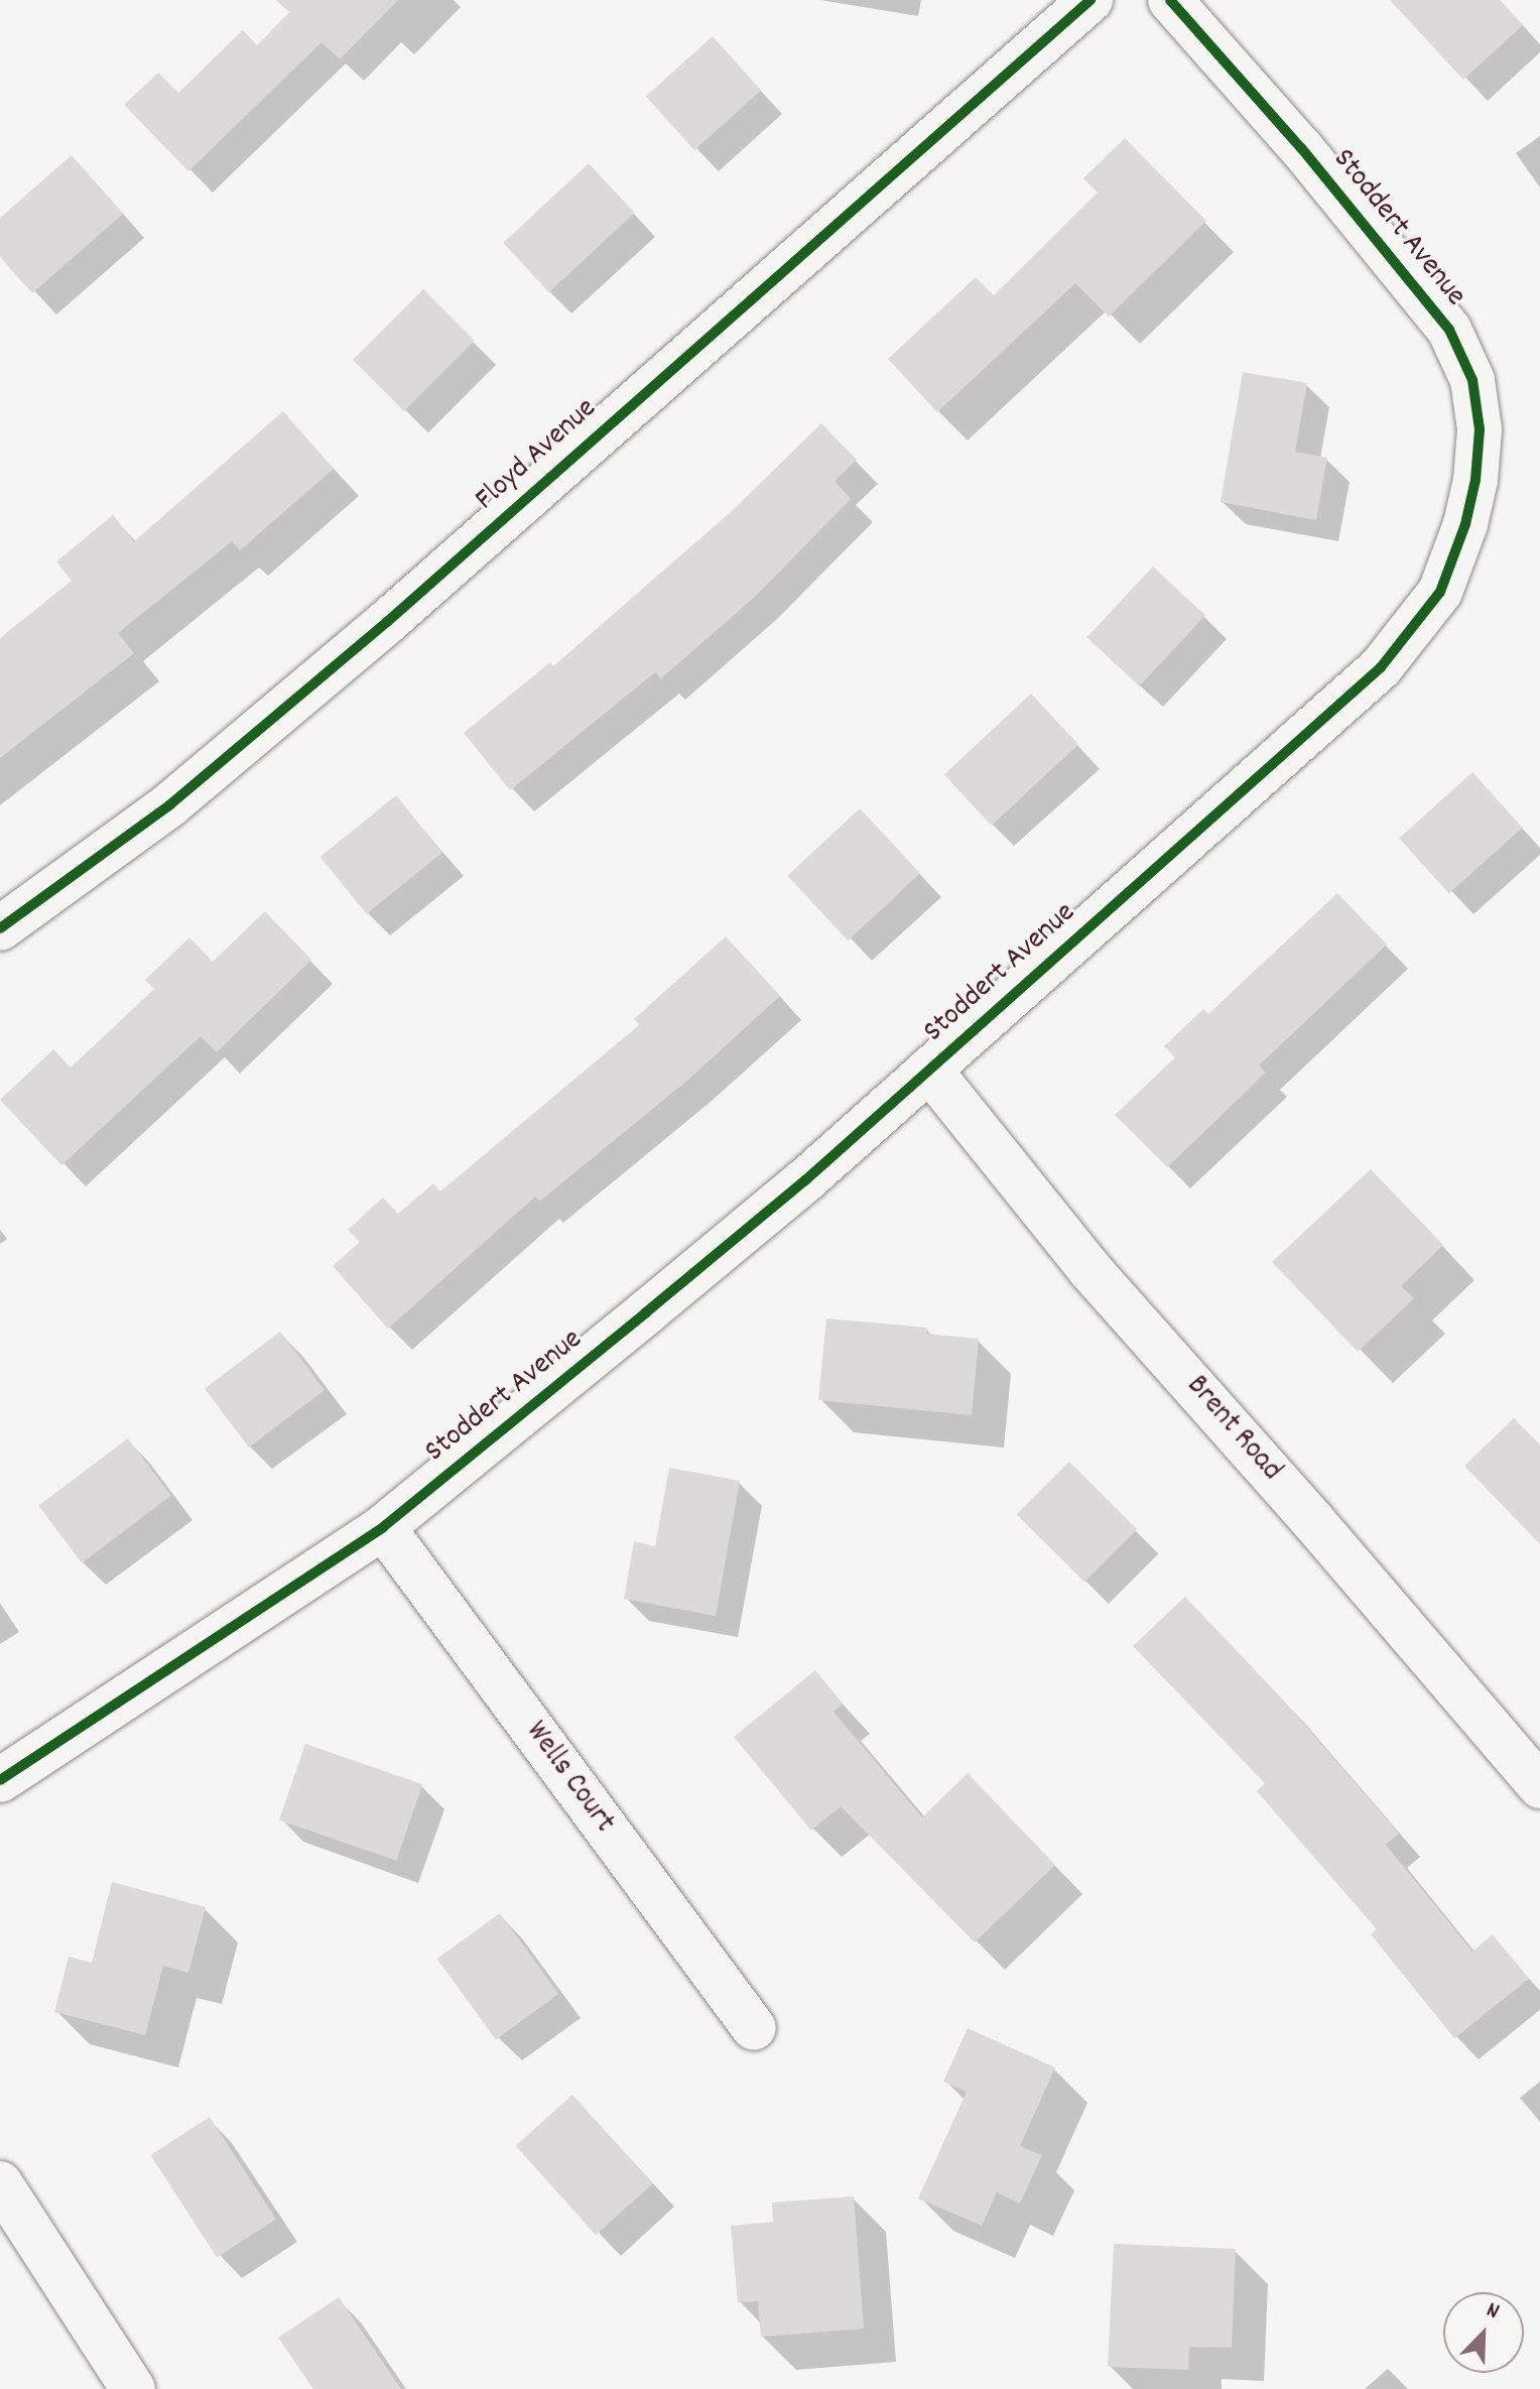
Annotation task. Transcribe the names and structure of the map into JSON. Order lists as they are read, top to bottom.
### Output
{
  "streets": {
    "street": [
      "Stoddert Avenue",
      "Floyd Avenue",
      "Brent Road",
      "Wells Court"
    ]
  },
  "crossings": [
    ["Stoddert Avenue", "Brent Road"],
    ["Stoddert Avenue", "Wells Court"]
  ],
  "north": "top right"
}
